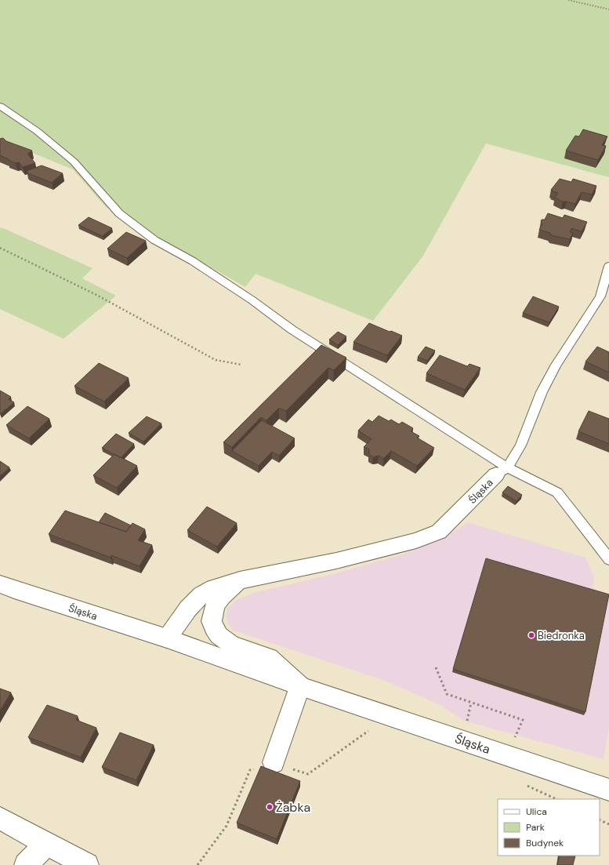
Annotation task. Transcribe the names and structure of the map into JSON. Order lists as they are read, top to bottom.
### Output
{
  "streets": {
    "street": ["Śląska"]
  },
  "places": ["Biedronka", "Żabka"],
  "legend": ["Ulica", "Park", "Budynek"]
}
